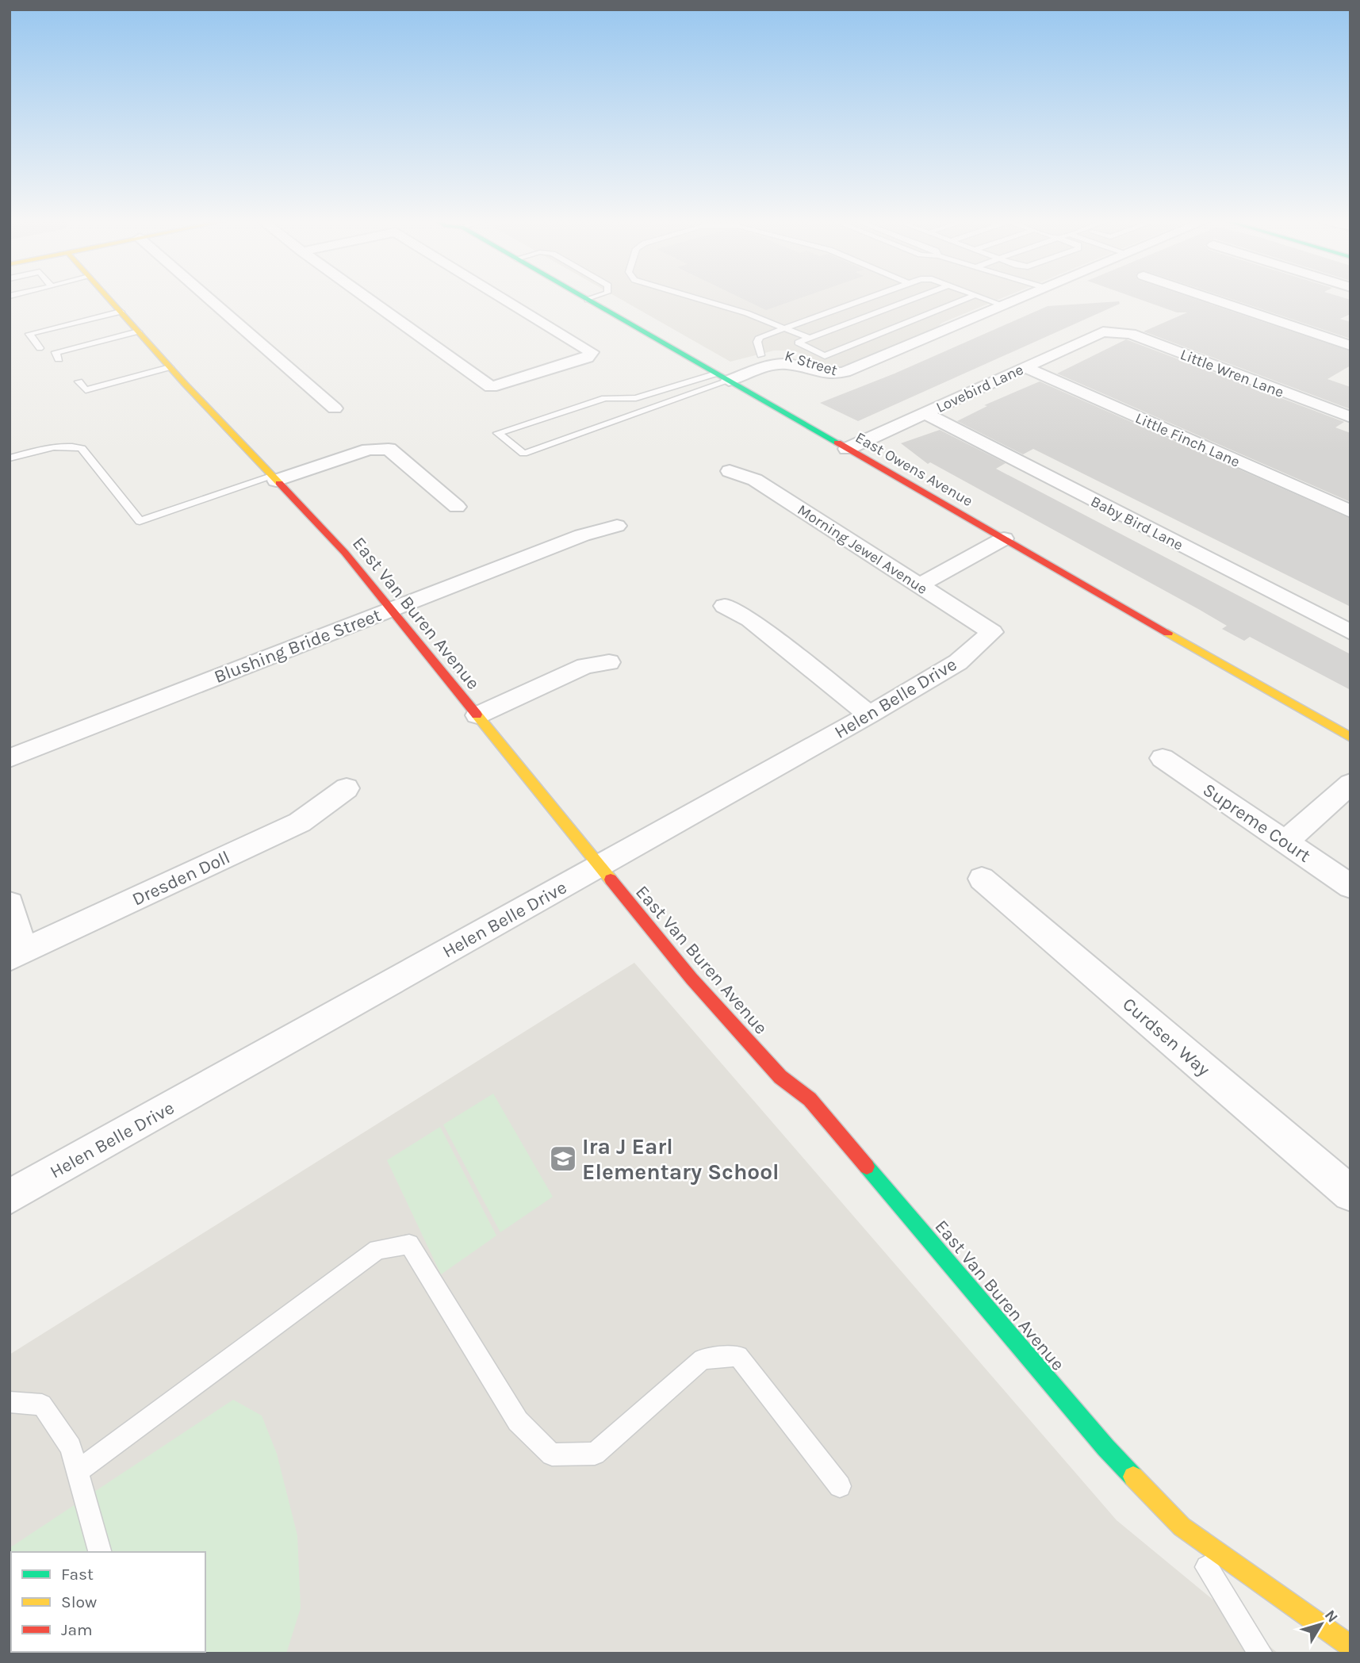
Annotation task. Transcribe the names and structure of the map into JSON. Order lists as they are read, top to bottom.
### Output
{
  "streets": {
    "street": [
      "K Street",
      "Little Wren Lane",
      "Lovebird Lane",
      "Little Finch Lane",
      "East Owens Avenue",
      "Baby Bird Lane",
      "Morning Jewel Avenue",
      "East Van Buren Avenue",
      "Blushing Bride Street",
      "Helen Belle Drive",
      "Supreme Court",
      "Dresden Doll",
      "Curdsen Way"
    ]
  },
  "crossings": [
    ["K Street", "East Owens Avenue"],
    ["Little Wren Lane", "Lovebird Lane"],
    ["Lovebird Lane", "Little Finch Lane"],
    ["Lovebird Lane", "East Owens Avenue"],
    ["Lovebird Lane", "Baby Bird Lane"],
    ["Morning Jewel Avenue", "Helen Belle Drive"],
    ["East Van Buren Avenue", "Blushing Bride Street"],
    ["East Van Buren Avenue", "Helen Belle Drive"]
  ],
  "places": {
    "school or university": ["Ira J Earl Elementary School"]
  },
  "legend": ["Fast", "Slow", "Jam"],
  "north": "top right"
}
